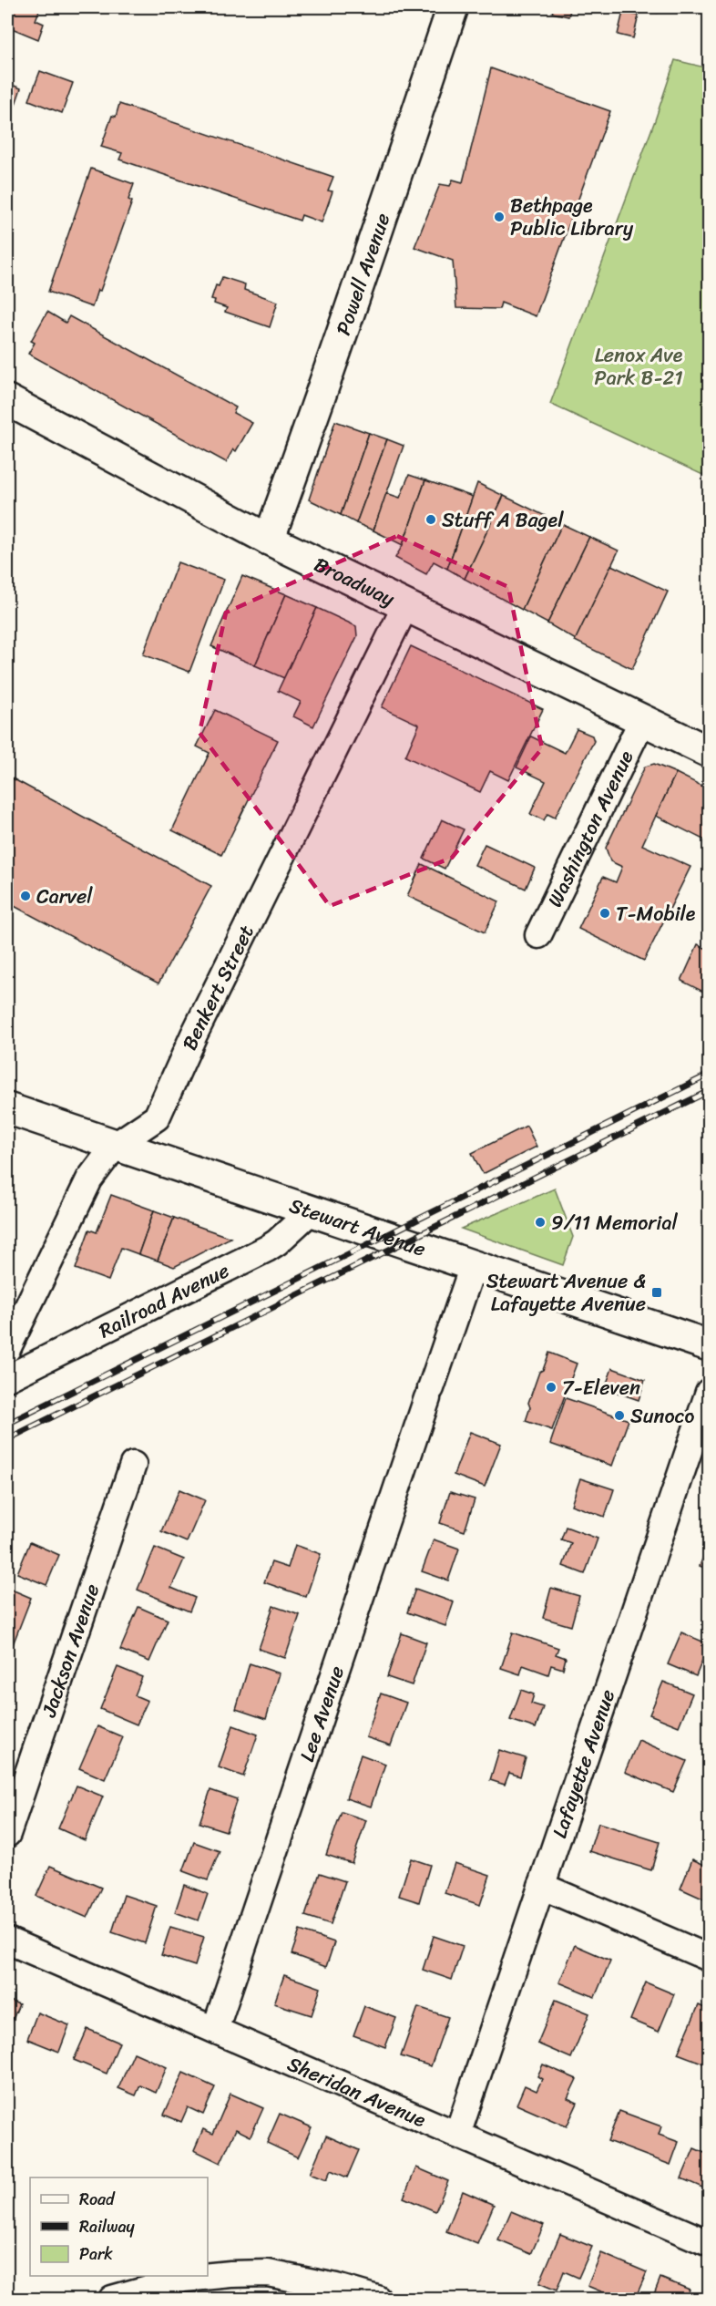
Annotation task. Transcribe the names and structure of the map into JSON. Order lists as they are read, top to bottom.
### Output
{
  "streets": {
    "main road": ["Powell Avenue", "Broadway", "Stewart Avenue"],
    "street": [
      "Washington Avenue",
      "Benkert Street",
      "Railroad Avenue",
      "Jackson Avenue",
      "Lee Avenue",
      "Lafayette Avenue",
      "Sheridan Avenue"
    ]
  },
  "crossings": [
    ["Powell Avenue", "Broadway"],
    ["Broadway", "Washington Avenue"],
    ["Broadway", "Benkert Street"],
    ["Benkert Street", "Stewart Avenue"],
    ["Stewart Avenue", "Railroad Avenue"],
    ["Stewart Avenue", "Lee Avenue"],
    ["Lee Avenue", "Sheridan Avenue"],
    ["Lafayette Avenue", "Sheridan Avenue"]
  ],
  "parks": ["Lenox Ave Park B-21"],
  "places": {
    "other": [
      "Bethpage Public Library",
      "Stuff A Bagel",
      "Carvel",
      "T-Mobile",
      "9/11 Memorial",
      "7-Eleven",
      "Sunoco"
    ],
    "transit": ["Stewart Avenue & Lafayette Avenue"]
  },
  "legend": ["Road", "Railway", "Park"]
}
